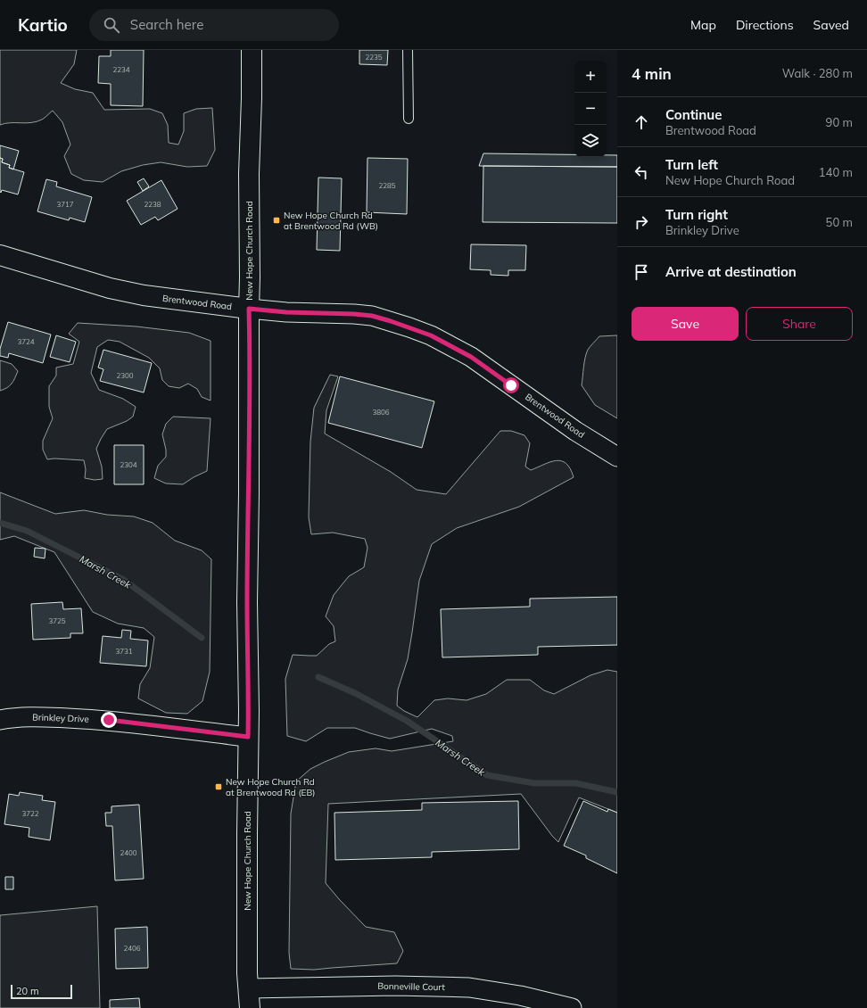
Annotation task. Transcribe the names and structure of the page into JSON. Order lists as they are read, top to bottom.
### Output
{
  "streets": {
    "main road": ["New Hope Church Road", "Brentwood Road"],
    "street": ["Brinkley Drive", "Bonneville Court"]
  },
  "crossings": [
    ["New Hope Church Road", "Brentwood Road"],
    ["New Hope Church Road", "Brinkley Drive"],
    ["New Hope Church Road", "Bonneville Court"]
  ],
  "water": ["Marsh Creek"],
  "places": {
    "transit": ["New Hope Church Rd at Brentwood Rd (WB)", "New Hope Church Rd at Brentwood Rd (EB)"]
  },
  "house_numbers": [
    "2235",
    "2234",
    "2285",
    "3717",
    "2238",
    "3724",
    "2300",
    "3806",
    "2304",
    "3725",
    "3731",
    "3722",
    "2400",
    "2406"
  ],
  "scale_bar": "20 m",
  "page": {
    "header": "Kartio",
    "search": "Search here",
    "nav": ["Map", "Directions", "Saved"],
    "heading": ["4 min", "Walk · 280 m"],
    "map_buttons": ["+", "−"],
    "list": [
      ["Continue", "Brentwood Road", "90 m"],
      ["Turn left", "New Hope Church Road", "140 m"],
      ["Turn right", "Brinkley Drive", "50 m"],
      "Arrive at destination"
    ],
    "buttons": ["Save", "Share"],
    "scale": "20 m"
  }
}
